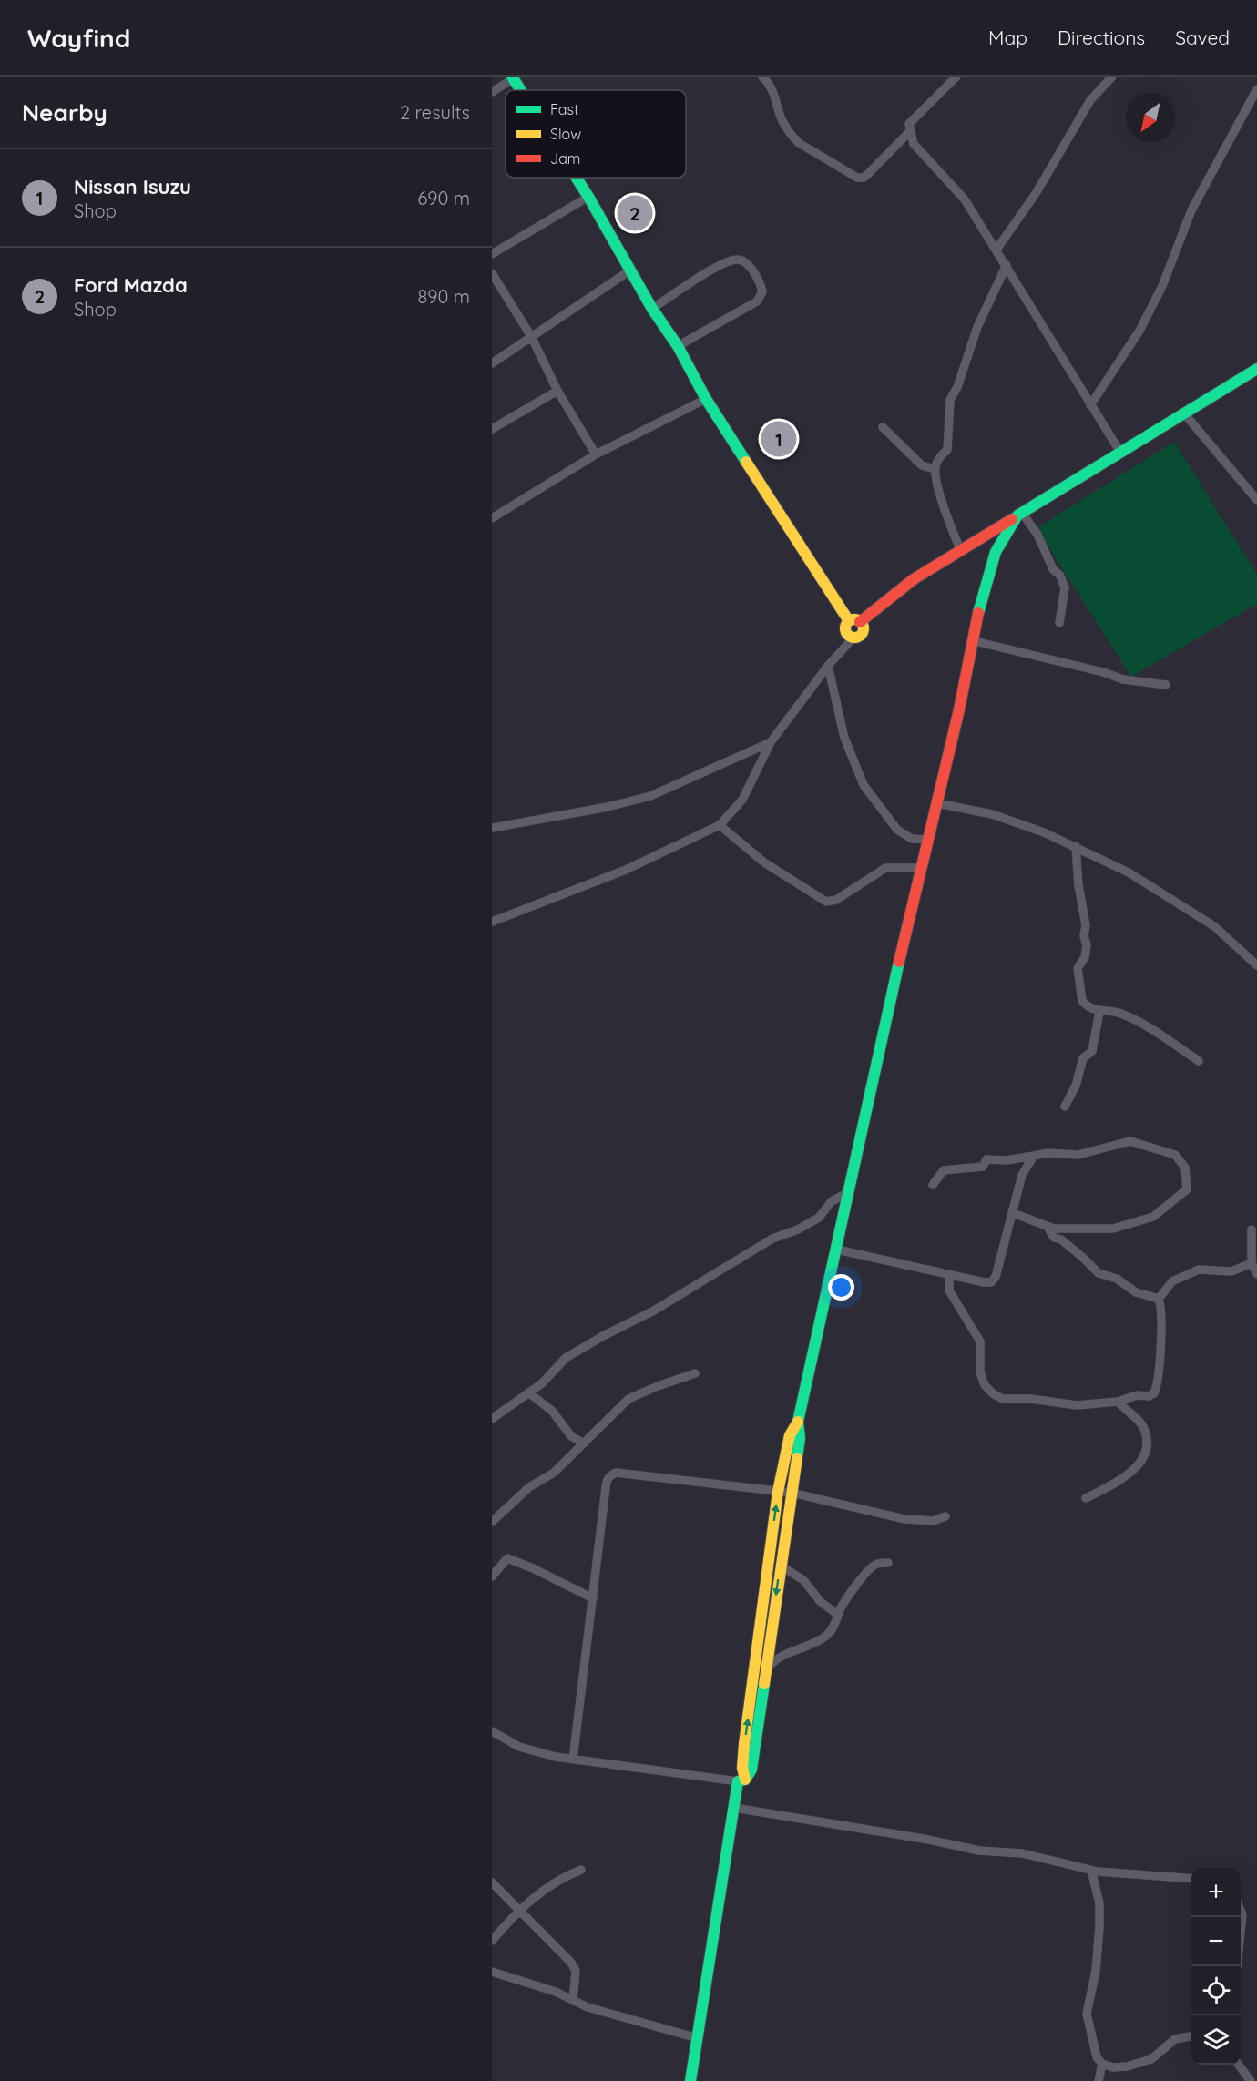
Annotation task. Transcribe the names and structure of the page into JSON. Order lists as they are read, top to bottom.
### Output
{
  "legend": ["Fast", "Slow", "Jam"],
  "north": "bottom left",
  "page": {
    "header": "Wayfind",
    "nav": ["Map", "Directions", "Saved"],
    "heading": ["Nearby", "2 results"],
    "list": [
      {
        "mark": "1",
        "name": "Nissan Isuzu",
        "note": "Shop",
        "value": "690 m"
      },
      {
        "mark": "2",
        "name": "Ford Mazda",
        "note": "Shop",
        "value": "890 m"
      }
    ],
    "pins": ["2", "1"],
    "map_buttons": ["+", "−"]
  }
}
